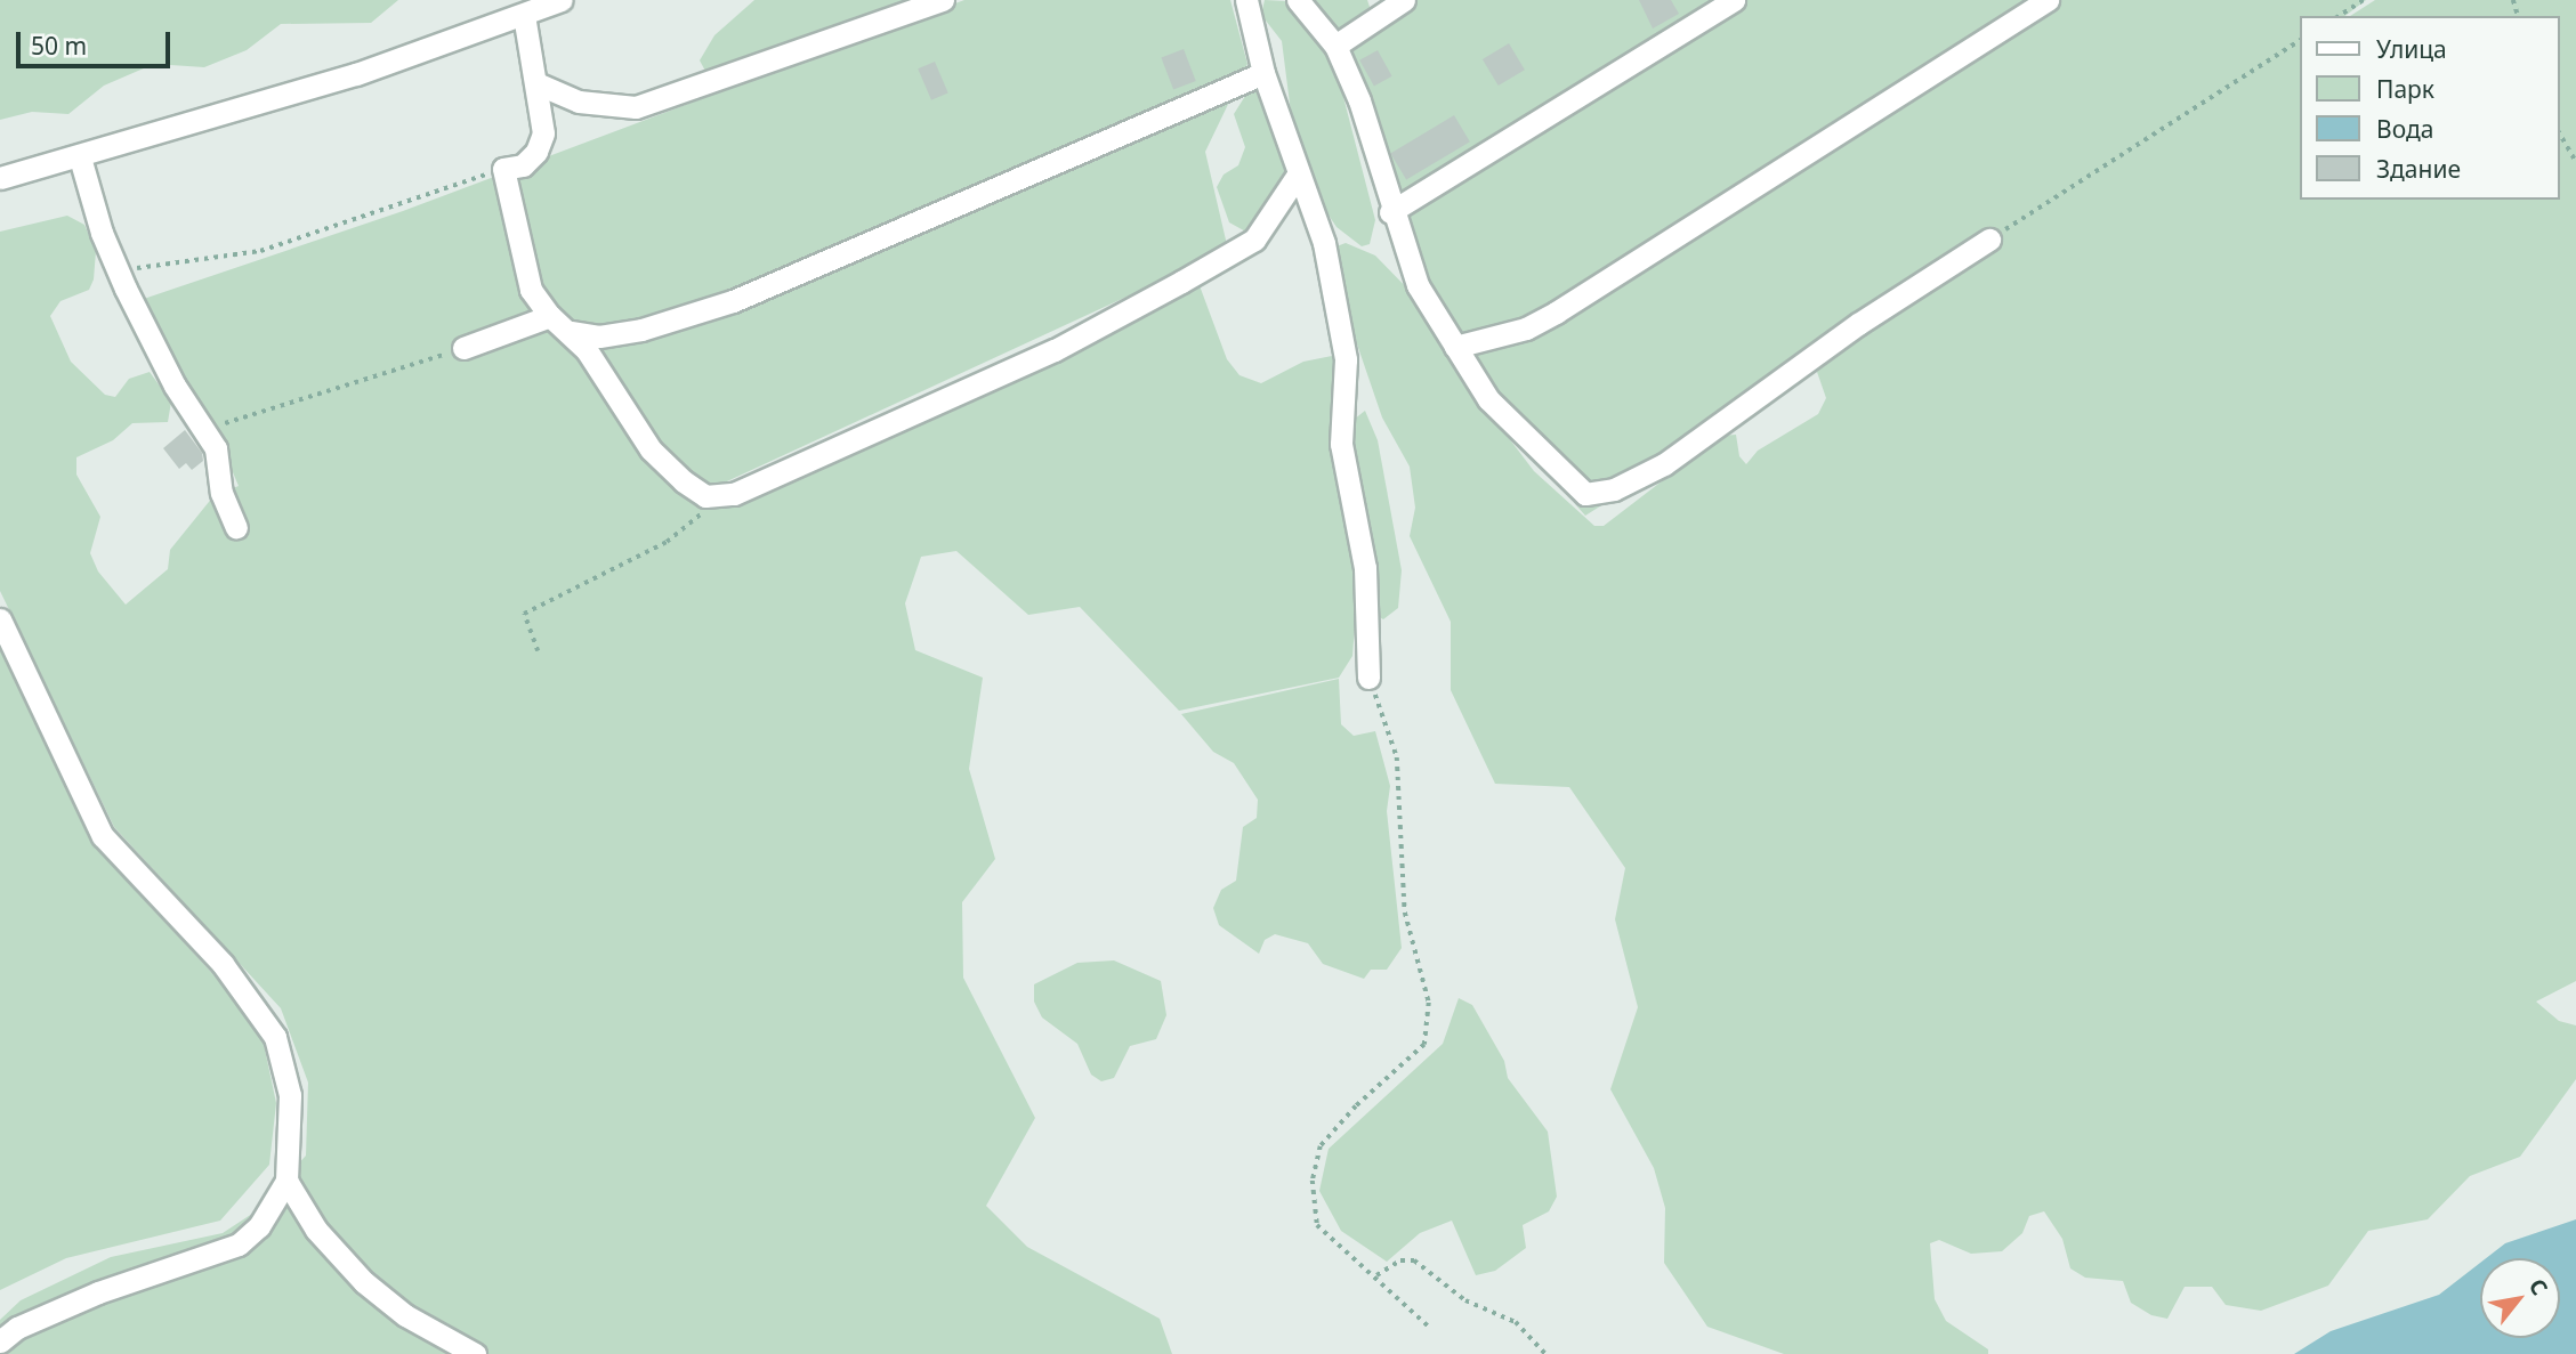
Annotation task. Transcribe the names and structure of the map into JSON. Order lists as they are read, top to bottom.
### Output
{
  "legend": [
    "Улица",
    "Парк",
    "Вода",
    "Здание"
  ],
  "scale_bar": "50 m",
  "north": "top right"
}
